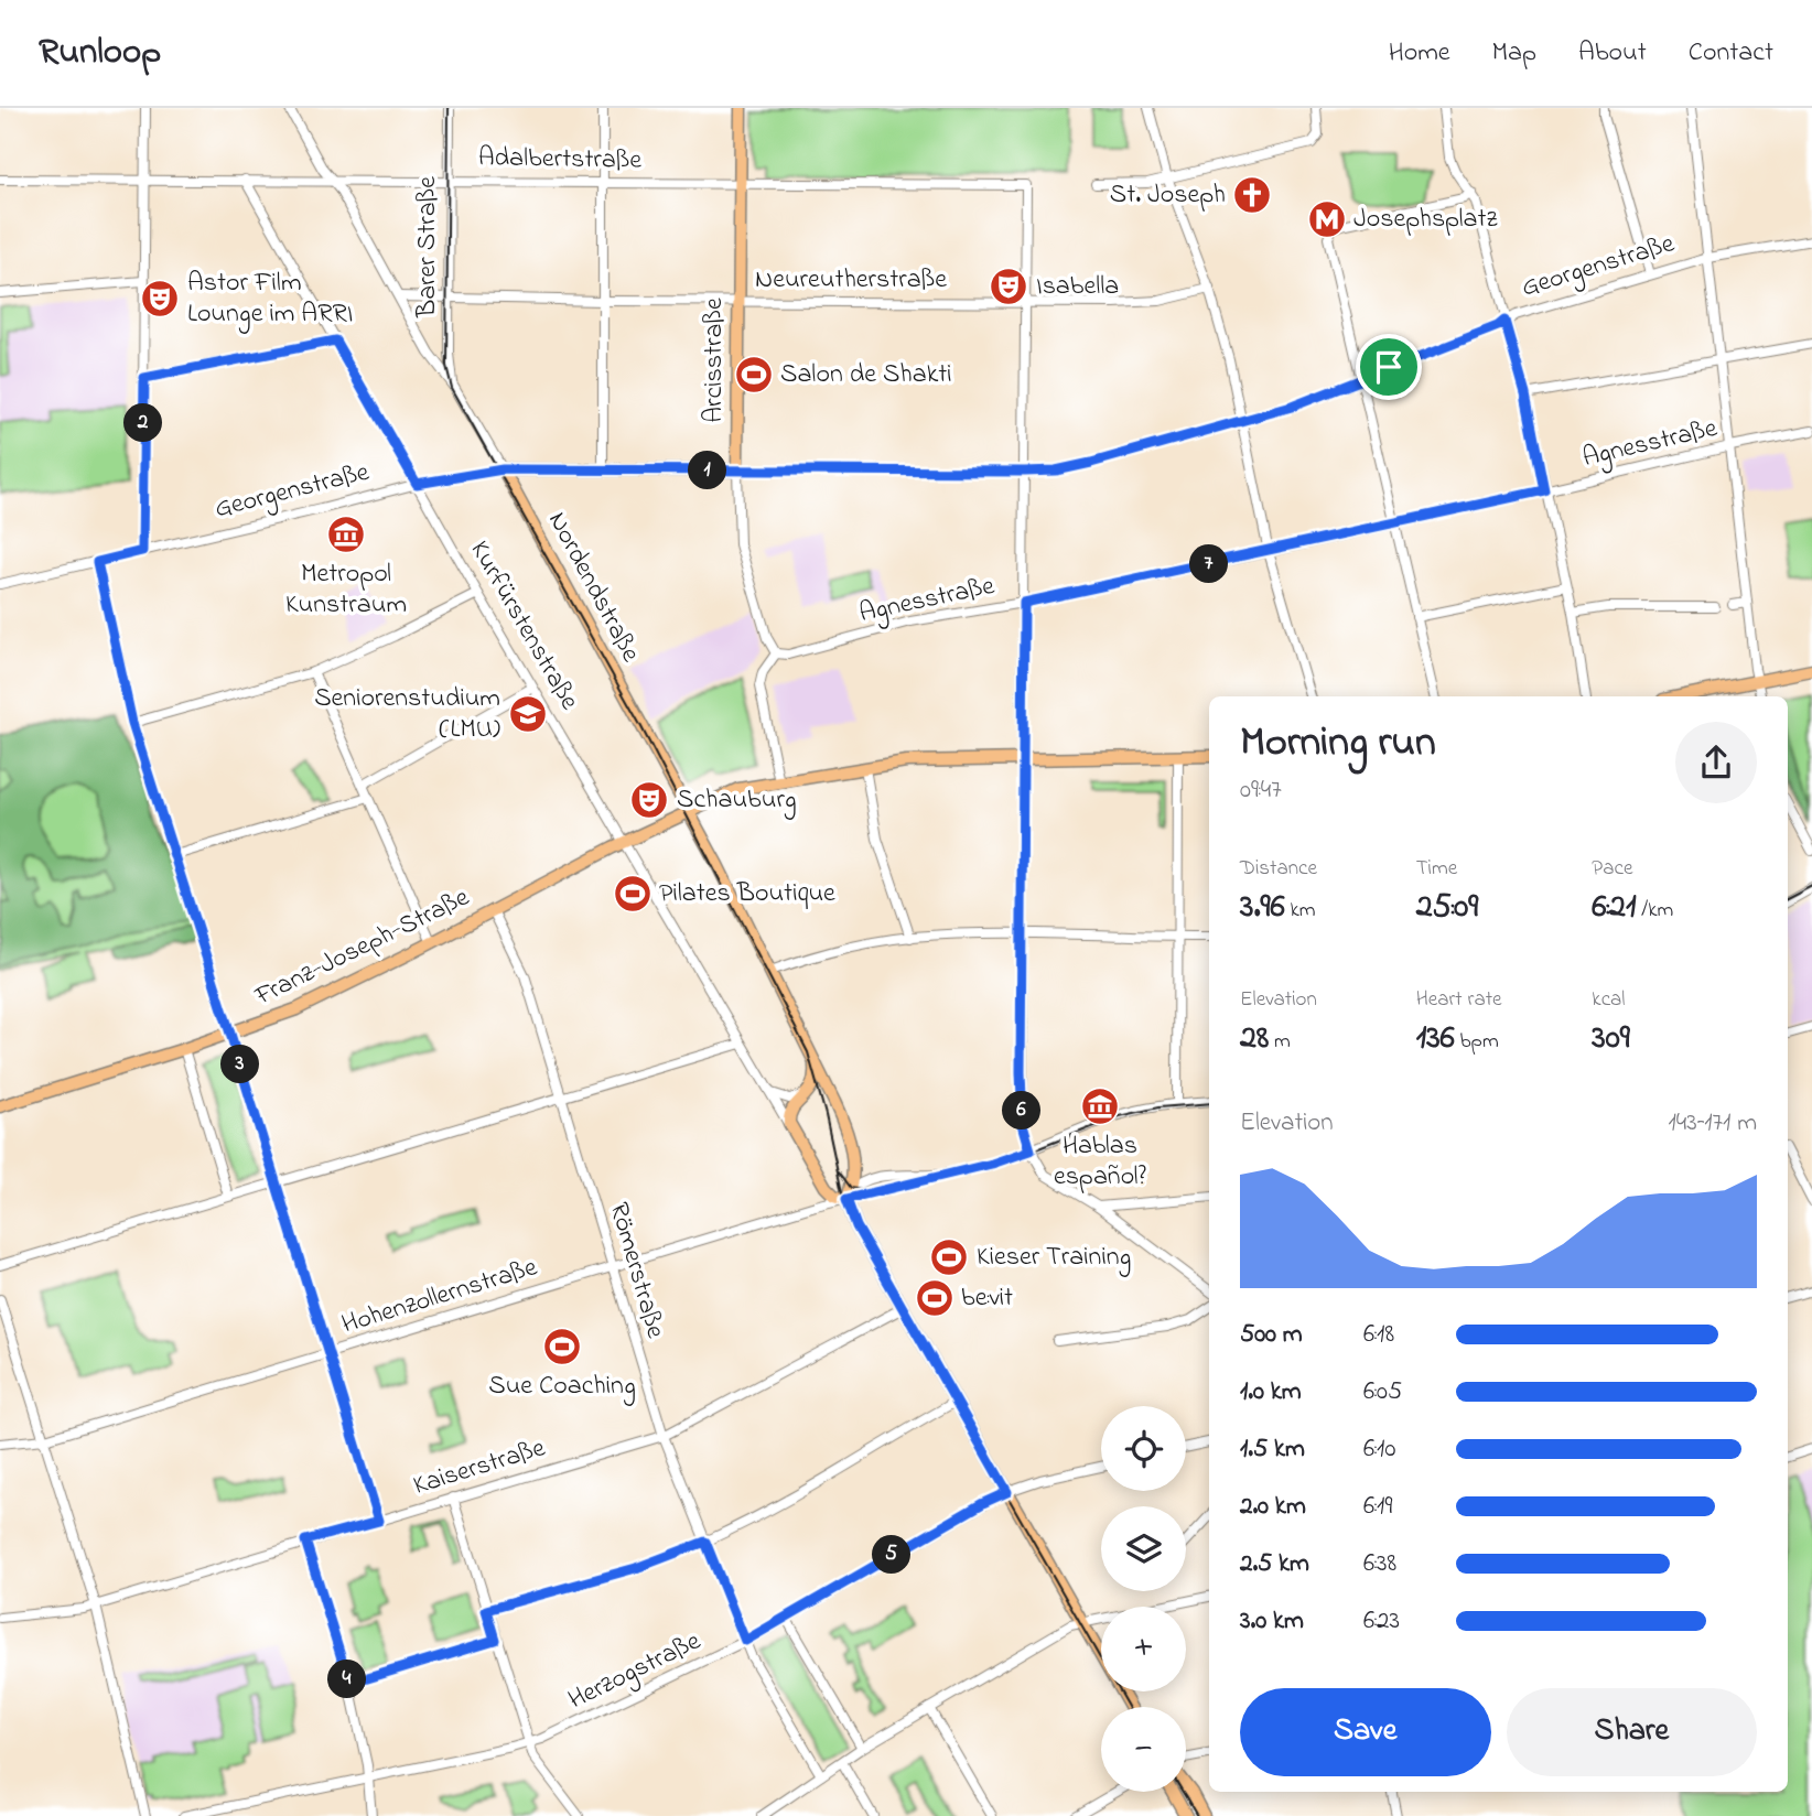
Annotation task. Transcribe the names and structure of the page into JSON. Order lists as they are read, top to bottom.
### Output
{
  "streets": {
    "main road": [
      "Georgenstraße",
      "Arcisstraße",
      "Nordendstraße",
      "Franz-Joseph-Straße"
    ],
    "street": [
      "Adalbertstraße",
      "Barer Straße",
      "Neureutherstraße",
      "Agnesstraße",
      "Kurfürstenstraße",
      "Römerstraße",
      "Hohenzollernstraße",
      "Kaiserstraße",
      "Herzogstraße"
    ]
  },
  "crossings": [
    ["Adalbertstraße", "Barer Straße"],
    ["Adalbertstraße", "Neureutherstraße"],
    ["Adalbertstraße", "Arcisstraße"],
    ["Adalbertstraße", "Nordendstraße"],
    ["Adalbertstraße", "Kurfürstenstraße"],
    ["Barer Straße", "Neureutherstraße"],
    ["Barer Straße", "Nordendstraße"],
    ["Georgenstraße", "Arcisstraße"],
    ["Georgenstraße", "Nordendstraße"],
    ["Georgenstraße", "Kurfürstenstraße"],
    ["Neureutherstraße", "Arcisstraße"],
    ["Neureutherstraße", "Nordendstraße"],
    ["Arcisstraße", "Agnesstraße"],
    ["Nordendstraße", "Franz-Joseph-Straße"],
    ["Kurfürstenstraße", "Franz-Joseph-Straße"],
    ["Franz-Joseph-Straße", "Römerstraße"],
    ["Römerstraße", "Hohenzollernstraße"],
    ["Römerstraße", "Kaiserstraße"],
    ["Römerstraße", "Herzogstraße"]
  ],
  "places": {
    "church": ["St. Joseph"],
    "metro station": ["Josephsplatz"],
    "theatre": ["Isabella", "Astor Film Lounge im ARRI", "Schauburg"],
    "sports": [
      "Salon de Shakti",
      "Pilates Boutique",
      "Kieser Training",
      "be:vit",
      "Sue Coaching"
    ],
    "museum": ["Metropol Kunstraum", "Hablas español?"],
    "school or university": ["Seniorenstudium (LMU)"]
  },
  "page": {
    "header": "Runloop",
    "nav": [
      "Home",
      "Map",
      "About",
      "Contact"
    ],
    "pins": [
      "2",
      "1",
      "7",
      "3",
      "6",
      "5",
      "4"
    ],
    "heading": ["Morning run", "09:47"],
    "stats": [
      ["Distance", "3.96 km"],
      ["Time", "25:09"],
      ["Pace", "6:21 /km"],
      ["Elevation", "28 m"],
      ["Heart rate", "136 bpm"],
      ["kcal", "309"]
    ],
    "chart": ["Elevation", "143–171 m"],
    "list": [
      {
        "name": "500 m",
        "note": "6:18"
      },
      {
        "name": "1.0 km",
        "note": "6:05"
      },
      {
        "name": "1.5 km",
        "note": "6:10"
      },
      {
        "name": "2.0 km",
        "note": "6:19"
      },
      {
        "name": "2.5 km",
        "note": "6:38"
      },
      {
        "name": "3.0 km",
        "note": "6:23"
      }
    ],
    "map_buttons": ["+", "−"],
    "buttons": ["Save", "Share"]
  }
}
